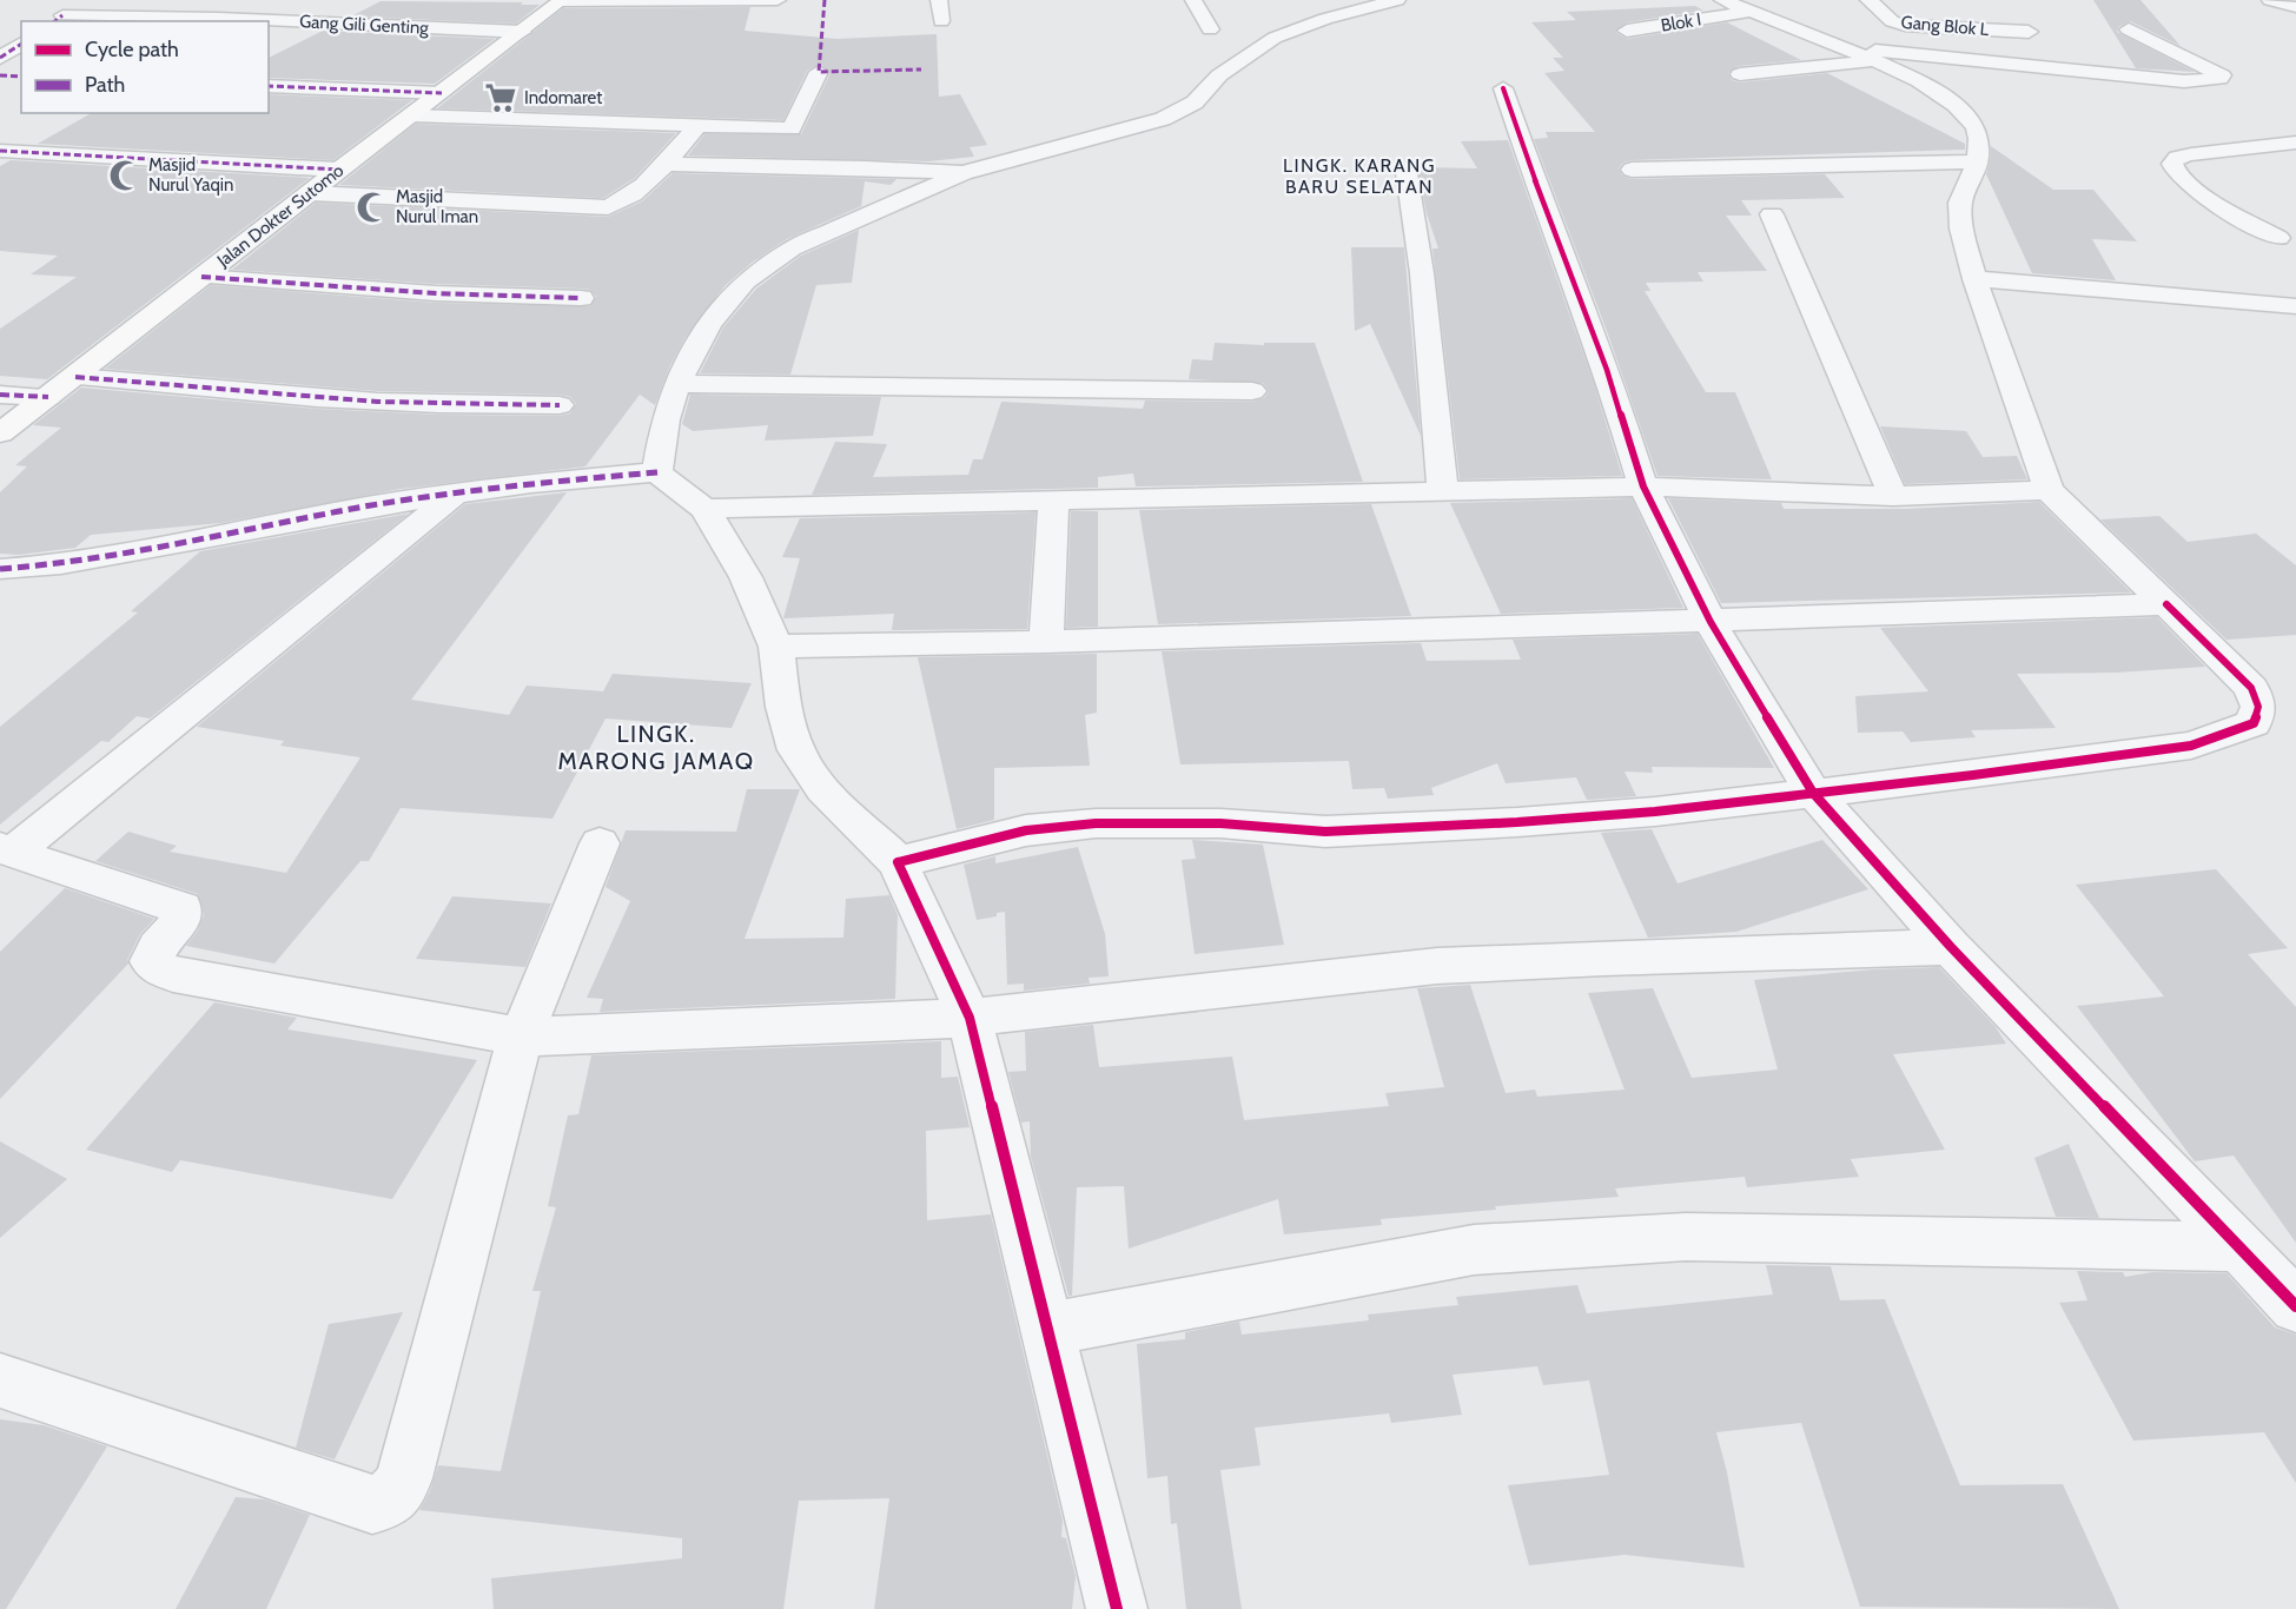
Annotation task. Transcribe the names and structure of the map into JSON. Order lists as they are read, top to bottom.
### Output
{
  "streets": {
    "main road": ["Jalan Dokter Sutomo"],
    "street": ["Blok I", "Gang Gili Genting", "Gang Blok L"]
  },
  "crossings": [
    ["Gang Gili Genting", "Jalan Dokter Sutomo"]
  ],
  "districts": ["LINGK. KARANG BARU SELATAN", "LINGK. MARONG JAMAQ"],
  "places": {
    "supermarket": ["Indomaret"],
    "mosque": ["Masjid Nurul Yaqin", "Masjid Nurul Iman"]
  },
  "legend": ["Cycle path", "Path"]
}
